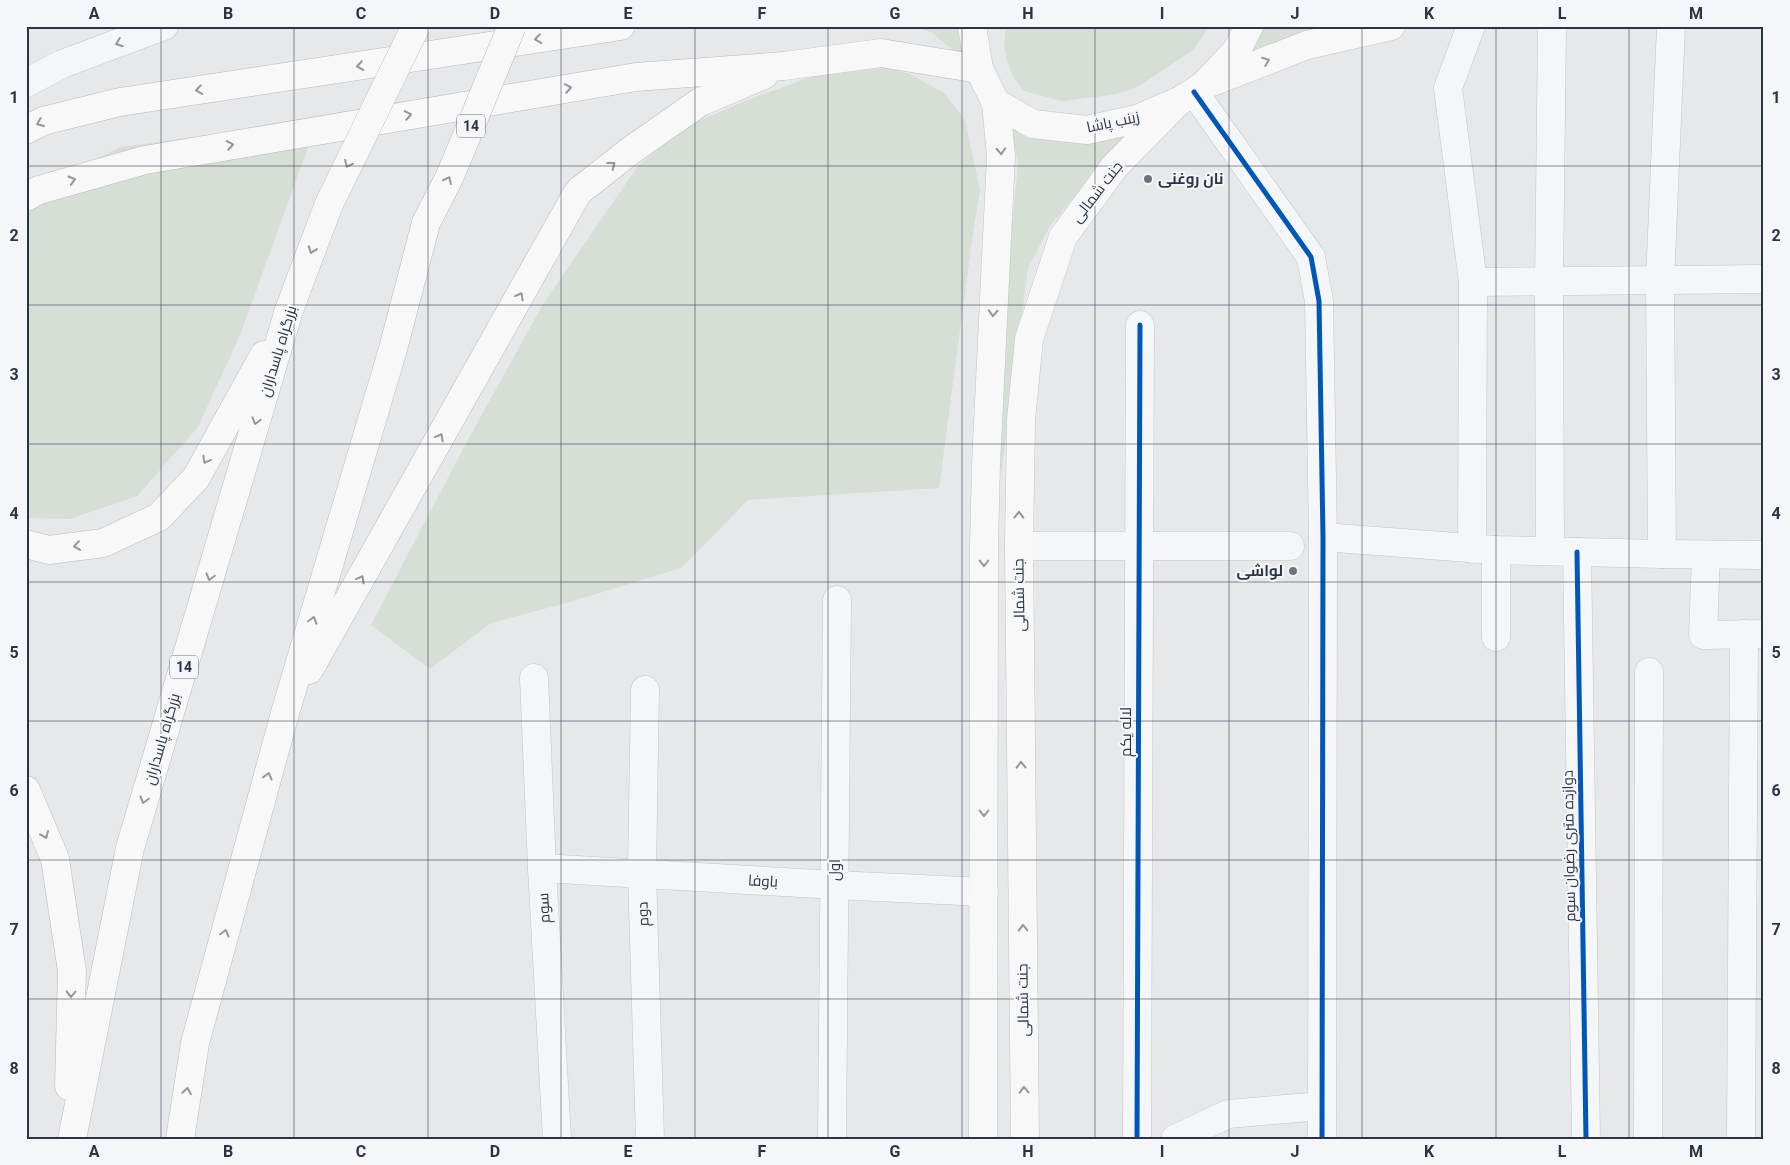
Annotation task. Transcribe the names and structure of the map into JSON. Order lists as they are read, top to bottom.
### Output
{
  "streets": {
    "main road": [
      "زینب پاشا",
      "14",
      "جنت شمالی",
      "بزرگراه پاسداران"
    ],
    "street": [
      "لاله یکم",
      "دوازده متری رضوان سوم",
      "اول",
      "باوفا",
      "سوم",
      "دوم"
    ]
  },
  "crossings": [
    ["زینب پاشا", "جنت شمالی"],
    ["اول", "باوفا"],
    ["باوفا", "سوم"],
    ["باوفا", "دوم"]
  ],
  "places": ["نان روغنی", "لواشی"],
  "grid": {
    "columns": [
      "A",
      "B",
      "C",
      "D",
      "E",
      "F",
      "G",
      "H",
      "I",
      "J",
      "K",
      "L",
      "M"
    ],
    "rows": [
      "1",
      "2",
      "3",
      "4",
      "5",
      "6",
      "7",
      "8"
    ]
  }
}
